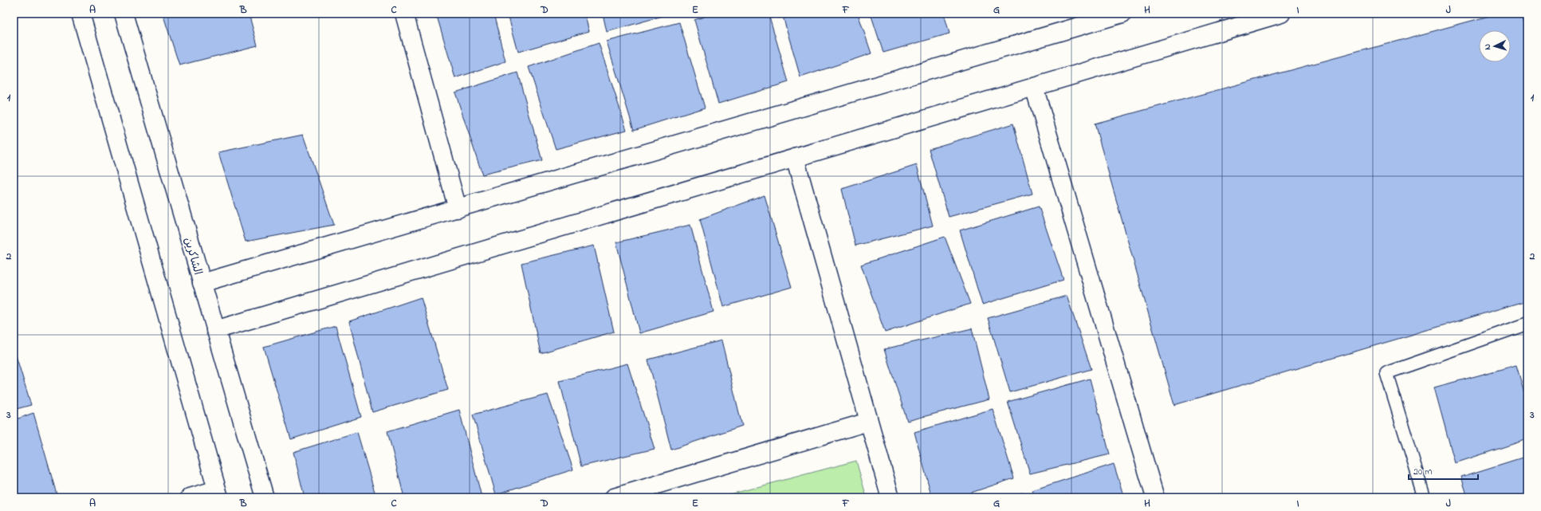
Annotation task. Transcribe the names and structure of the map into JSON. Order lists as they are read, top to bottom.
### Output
{
  "streets": {
    "street": ["الشاكرين"]
  },
  "scale_bar": "20 m",
  "north": "left",
  "grid": {
    "columns": [
      "A",
      "B",
      "C",
      "D",
      "E",
      "F",
      "G",
      "H",
      "I",
      "J"
    ],
    "rows": ["1", "2", "3"]
  }
}
